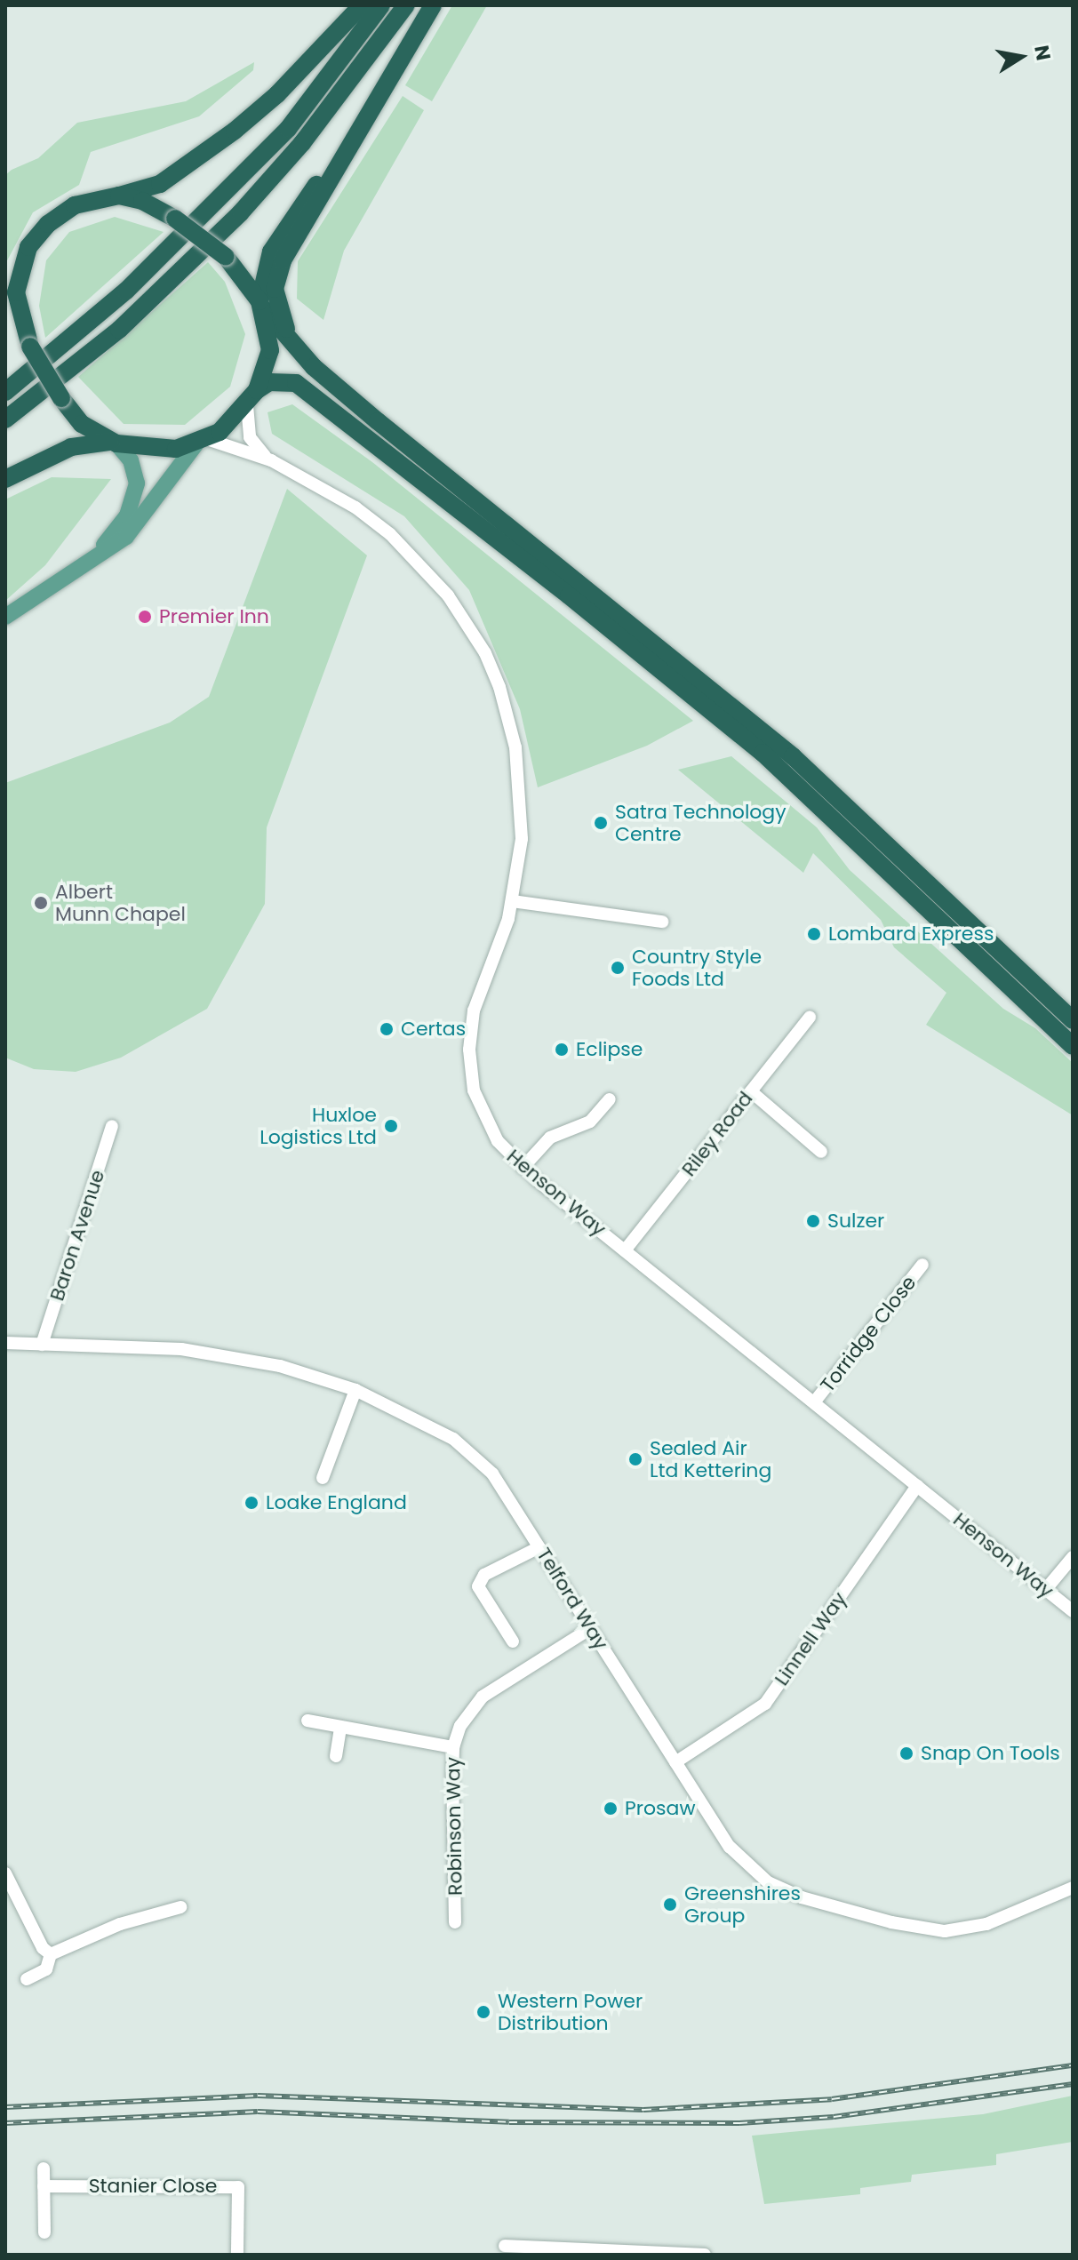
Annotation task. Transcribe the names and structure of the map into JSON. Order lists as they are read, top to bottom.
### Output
{
  "streets": {
    "street": [
      "Riley Road",
      "Henson Way",
      "Baron Avenue",
      "Torridge Close",
      "Telford Way",
      "Linnell Way",
      "Robinson Way",
      "Stanier Close"
    ]
  },
  "crossings": [
    ["Riley Road", "Henson Way"],
    ["Henson Way", "Torridge Close"],
    ["Henson Way", "Linnell Way"],
    ["Baron Avenue", "Telford Way"],
    ["Telford Way", "Linnell Way"],
    ["Telford Way", "Robinson Way"]
  ],
  "places": [
    "Premier Inn",
    "Satra Technology Centre",
    "Albert Munn Chapel",
    "Lombard Express",
    "Country Style Foods Ltd",
    "Certas",
    "Eclipse",
    "Huxloe Logistics Ltd",
    "Sulzer",
    "Sealed Air Ltd Kettering",
    "Loake England",
    "Snap On Tools",
    "Prosaw",
    "Greenshires Group",
    "Western Power Distribution"
  ],
  "north": "right"
}
